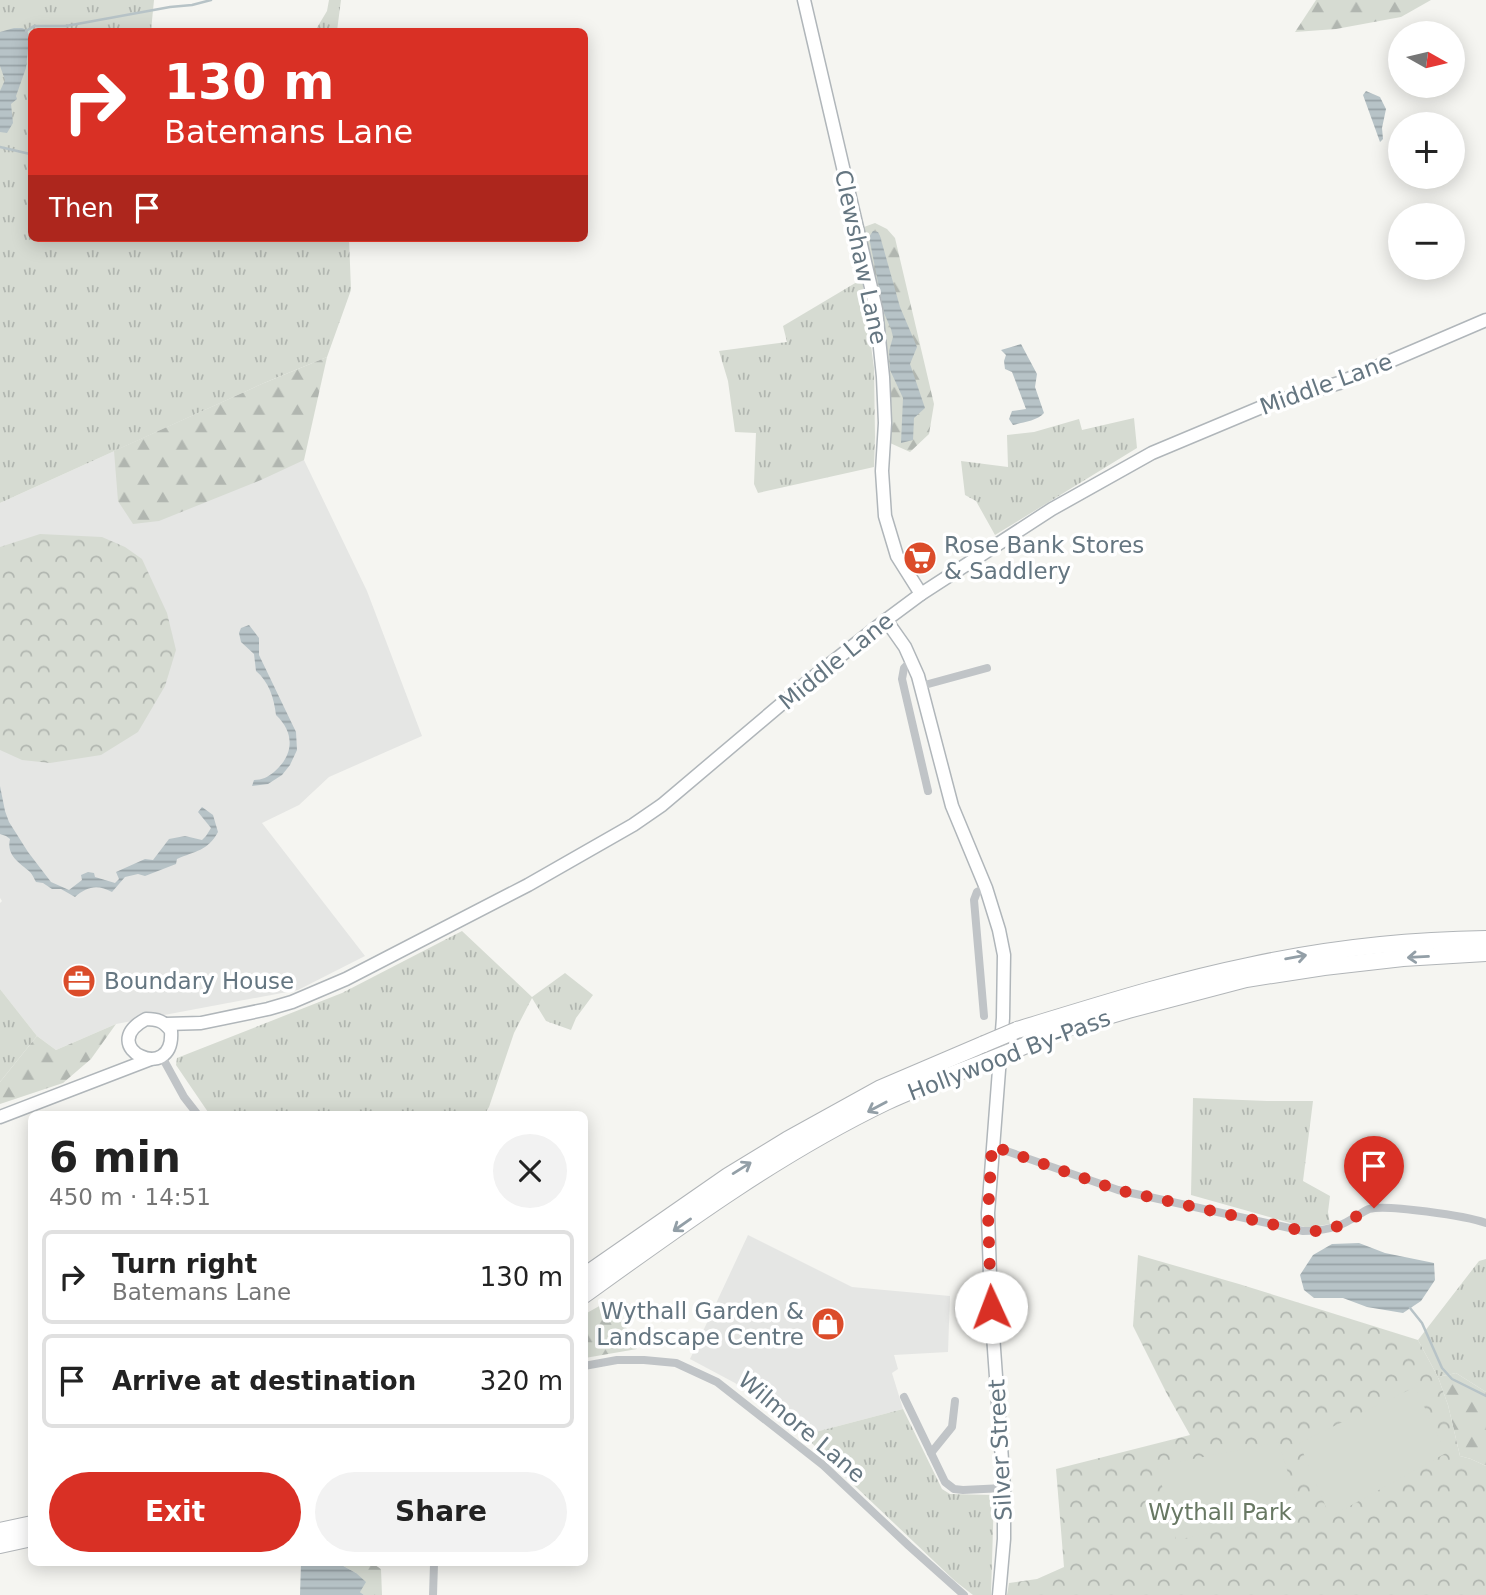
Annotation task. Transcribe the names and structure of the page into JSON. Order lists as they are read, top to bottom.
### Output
{
  "streets": {
    "highway": ["Hollywood By-Pass"],
    "street": [
      "Clewshaw Lane",
      "Middle Lane",
      "Wilmore Lane",
      "Silver Street"
    ]
  },
  "crossings": [
    ["Clewshaw Lane", "Middle Lane"],
    ["Middle Lane", "Silver Street"]
  ],
  "parks": ["Wythall Park"],
  "places": {
    "supermarket": ["Rose Bank Stores & Saddlery"],
    "office": ["Boundary House"],
    "shop": ["Wythall Garden & Landscape Centre"]
  },
  "north": "right",
  "page": {
    "map_buttons": ["+", "−"],
    "turn": ["130 m", "Batemans Lane"],
    "then": "Then",
    "heading": ["6 min", "450 m · 14:51"],
    "list": [
      {
        "name": "Turn right",
        "note": "Batemans Lane",
        "value": "130 m"
      },
      {
        "name": "Arrive at destination",
        "value": "320 m"
      }
    ],
    "buttons": ["Exit", "Share"]
  }
}
